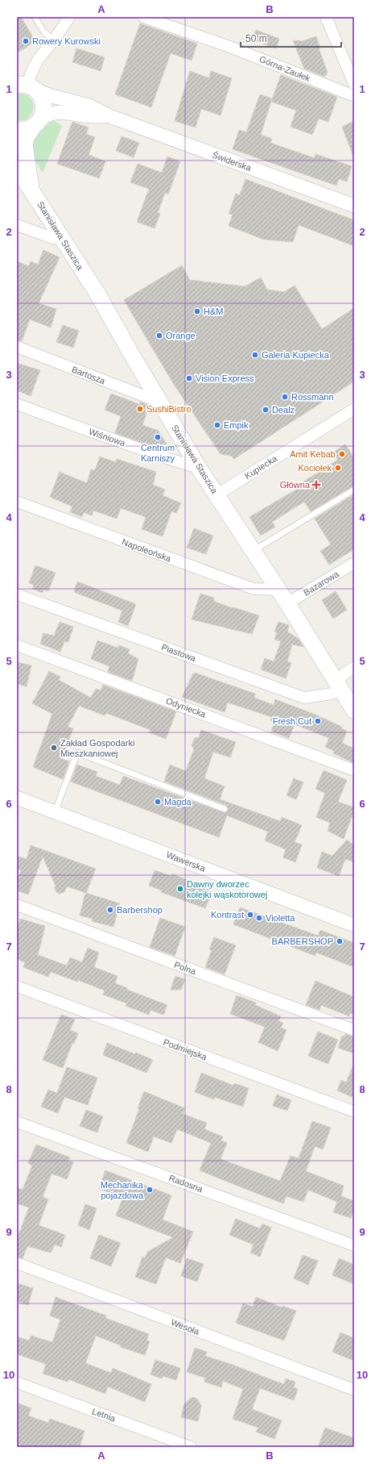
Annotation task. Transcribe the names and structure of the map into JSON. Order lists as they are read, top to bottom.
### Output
{
  "streets": {
    "main road": ["Stanisława Staszica"],
    "street": [
      "Górna-Zaułek",
      "Świderska",
      "Bartosza",
      "Wiśniowa",
      "Kupiecka",
      "Napoleońska",
      "Bazarowa",
      "Piastowa",
      "Odyniecka",
      "Wawerska",
      "Polna",
      "Podmiejska",
      "Radosna",
      "Wesoła",
      "Letnia"
    ]
  },
  "crossings": [
    ["Świderska", "Stanisława Staszica"],
    ["Stanisława Staszica", "Bartosza"],
    ["Stanisława Staszica", "Wiśniowa"],
    ["Stanisława Staszica", "Kupiecka"],
    ["Stanisława Staszica", "Napoleońska"],
    ["Stanisława Staszica", "Bazarowa"],
    ["Stanisława Staszica", "Piastowa"]
  ],
  "places": {
    "other": [
      "Rowery Kurowski",
      "H&M",
      "Orange",
      "Galeria Kupiecka",
      "Vision Express",
      "Rossmann",
      "SushiBistro",
      "Dealz",
      "Empik",
      "Centrum Karniszy",
      "Amit Kebab",
      "Kociołek",
      "Fresh Cut",
      "Zakład Gospodarki Mieszkaniowej",
      "Magda",
      "Dawny dworzec kolejki wąskotorowej",
      "Barbershop",
      "Kontrast",
      "Violetta",
      "BARBERSHOP",
      "Mechanika pojazdowa"
    ],
    "health": ["Główna"]
  },
  "scale_bar": "50 m",
  "grid": {
    "columns": ["A", "B"],
    "rows": [
      "1",
      "2",
      "3",
      "4",
      "5",
      "6",
      "7",
      "8",
      "9",
      "10"
    ]
  }
}
